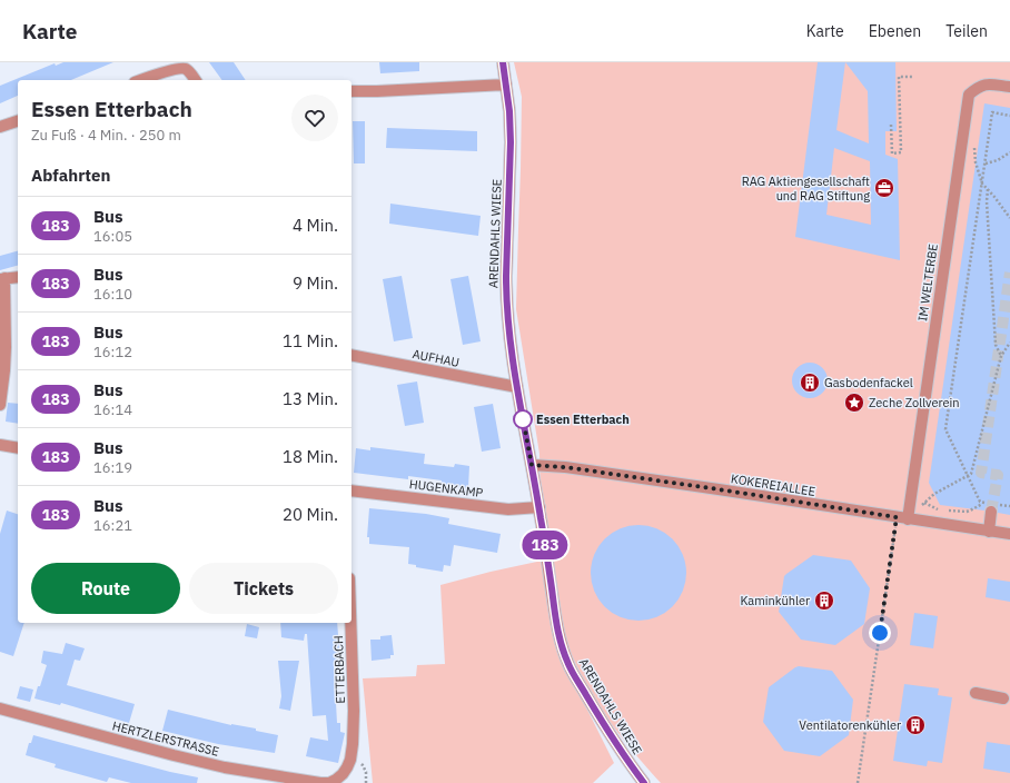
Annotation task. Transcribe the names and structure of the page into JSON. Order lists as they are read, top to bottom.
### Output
{
  "streets": {
    "street": [
      "ARENDAHLS WIESE",
      "IM WELTERBE",
      "AUFHAU",
      "KOKEREIALLEE",
      "HUGENKAMP",
      "ETTERBACH",
      "HERTZLERSTRASSE"
    ]
  },
  "crossings": [
    ["ARENDAHLS WIESE", "AUFHAU"],
    ["ARENDAHLS WIESE", "KOKEREIALLEE"],
    ["ARENDAHLS WIESE", "HUGENKAMP"],
    ["IM WELTERBE", "KOKEREIALLEE"],
    ["ETTERBACH", "HERTZLERSTRASSE"]
  ],
  "places": {
    "office": ["RAG Aktiengesellschaft und RAG Stiftung"],
    "building": ["Gasbodenfackel", "Kaminkühler", "Ventilatorenkühler"],
    "place": ["Zeche Zollverein"],
    "other": ["Essen Etterbach"]
  },
  "lines": ["bus line 183"],
  "page": {
    "header": "Karte",
    "nav": ["Karte", "Ebenen", "Teilen"],
    "on_map": "183",
    "heading": [
      ["Essen Etterbach", "Zu Fuß · 4 Min. · 250 m"],
      "Abfahrten"
    ],
    "list": [
      {
        "mark": "183",
        "name": "Bus",
        "note": "16:05",
        "value": "4 Min."
      },
      {
        "mark": "183",
        "name": "Bus",
        "note": "16:10",
        "value": "9 Min."
      },
      {
        "mark": "183",
        "name": "Bus",
        "note": "16:12",
        "value": "11 Min."
      },
      {
        "mark": "183",
        "name": "Bus",
        "note": "16:14",
        "value": "13 Min."
      },
      {
        "mark": "183",
        "name": "Bus",
        "note": "16:19",
        "value": "18 Min."
      },
      {
        "mark": "183",
        "name": "Bus",
        "note": "16:21",
        "value": "20 Min."
      }
    ],
    "buttons": ["Route", "Tickets"]
  }
}
